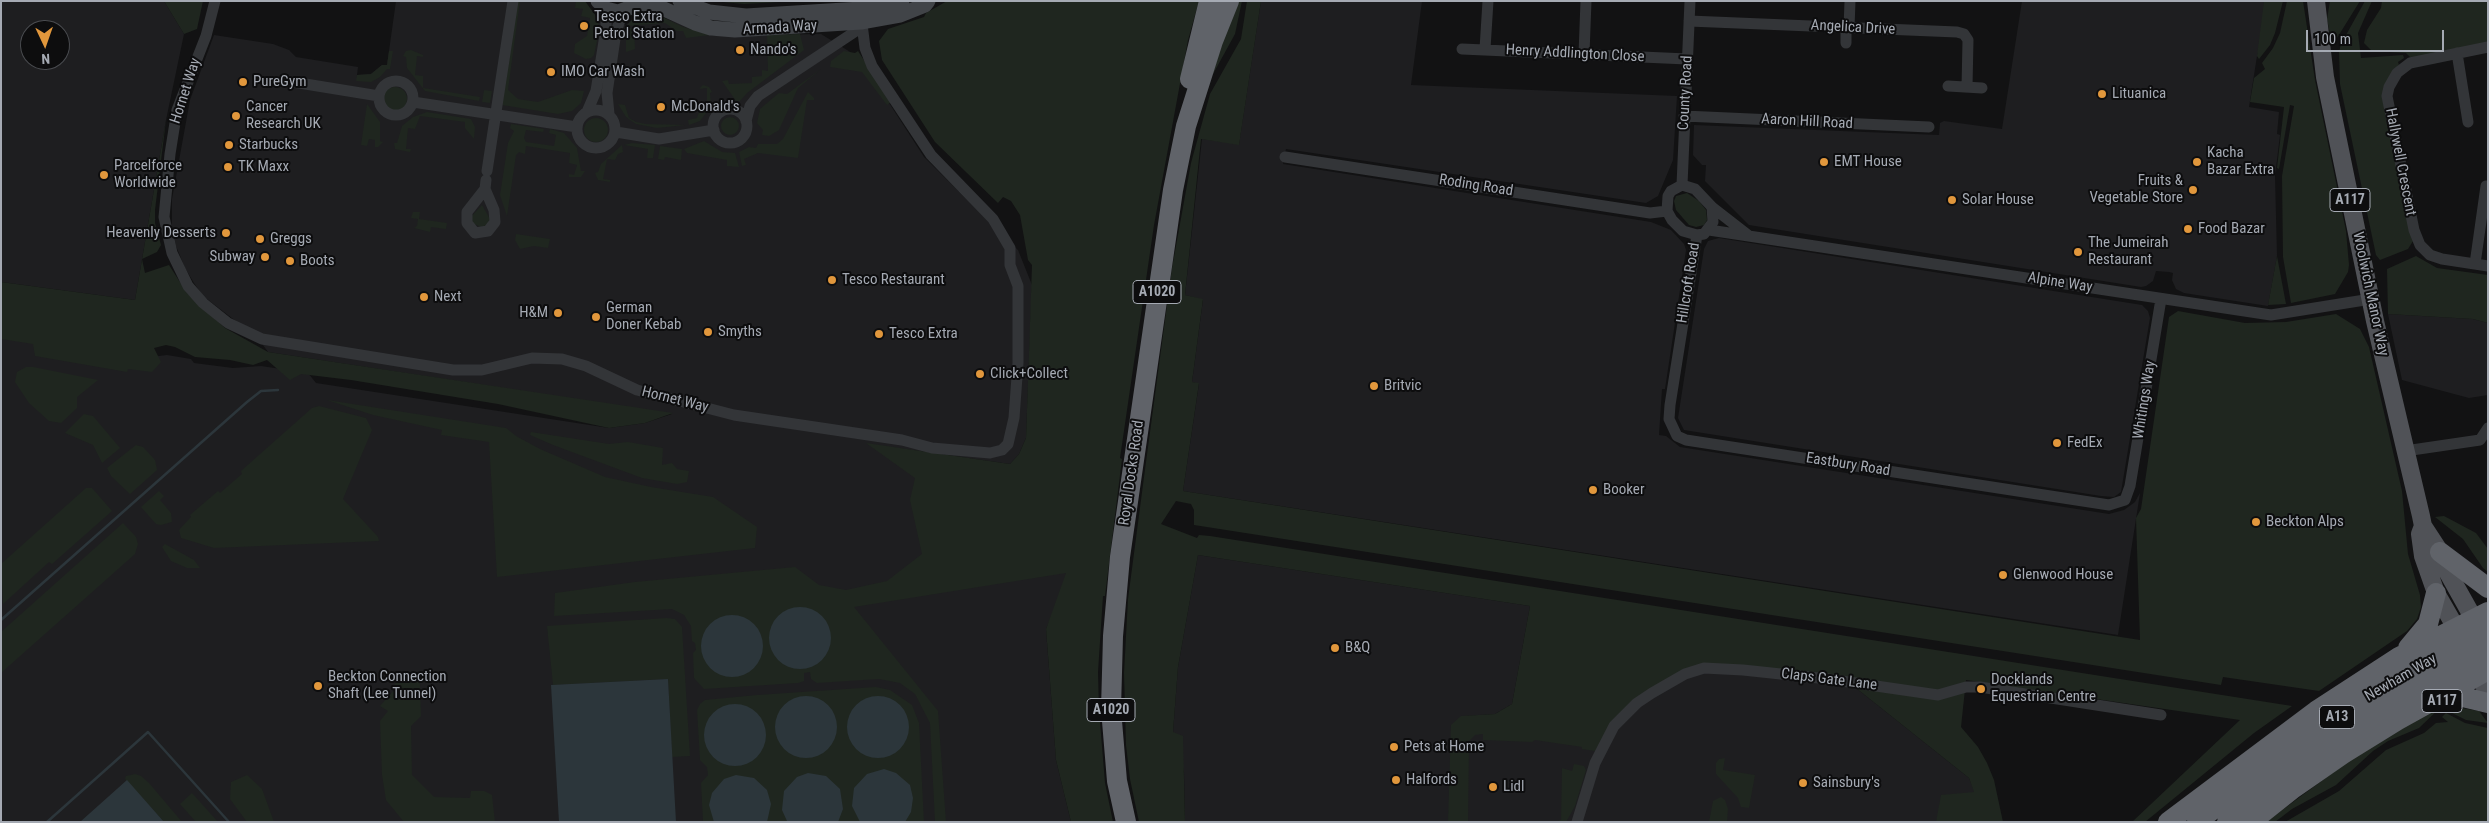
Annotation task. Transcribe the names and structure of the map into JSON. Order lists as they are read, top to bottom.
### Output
{
  "streets": {
    "highway": [
      "A117",
      "A1020",
      "Royal Docks Road",
      "Newham Way",
      "A13"
    ],
    "main road": ["Woolwich Manor Way"],
    "street": [
      "Armada Way",
      "Angelica Drive",
      "Henry Addlington Close",
      "Hornet Way",
      "County Road",
      "Aaron Hill Road",
      "Hallywell Crescent",
      "Roding Road",
      "Hillcroft Road",
      "Alpine Way",
      "Whitings Way",
      "Eastbury Road",
      "Claps Gate Lane"
    ]
  },
  "crossings": [
    ["Armada Way", "Hornet Way"],
    ["Angelica Drive", "County Road"],
    ["Henry Addlington Close", "County Road"],
    ["County Road", "Aaron Hill Road"],
    ["County Road", "Roding Road"],
    ["County Road", "Hillcroft Road"],
    ["County Road", "Alpine Way"],
    ["Roding Road", "Hillcroft Road"],
    ["Roding Road", "Alpine Way"],
    ["A117", "Woolwich Manor Way"],
    ["A117", "Newham Way"],
    ["A117", "A13"],
    ["Hillcroft Road", "Alpine Way"],
    ["Hillcroft Road", "Eastbury Road"],
    ["Alpine Way", "Woolwich Manor Way"],
    ["Alpine Way", "Whitings Way"],
    ["Woolwich Manor Way", "Newham Way"],
    ["Woolwich Manor Way", "A13"],
    ["Whitings Way", "Eastbury Road"]
  ],
  "places": [
    "Tesco Extra Petrol Station",
    "Nando's",
    "IMO Car Wash",
    "PureGym",
    "Lituanica",
    "McDonald's",
    "Cancer Research UK",
    "Starbucks",
    "EMT House",
    "Kacha Bazar Extra",
    "TK Maxx",
    "Parcelforce Worldwide",
    "Fruits & Vegetable Store",
    "Solar House",
    "Food Bazar",
    "Heavenly Desserts",
    "Greggs",
    "The Jumeirah Restaurant",
    "Subway",
    "Boots",
    "Tesco Restaurant",
    "Next",
    "H&M",
    "German Doner Kebab",
    "Smyths",
    "Tesco Extra",
    "Click+Collect",
    "Britvic",
    "FedEx",
    "Booker",
    "Beckton Alps",
    "Glenwood House",
    "B&Q",
    "Beckton Connection Shaft (Lee Tunnel)",
    "Docklands Equestrian Centre",
    "Pets at Home",
    "Halfords",
    "Sainsbury's",
    "Lidl"
  ],
  "scale_bar": "100 m",
  "north": "bottom"
}
